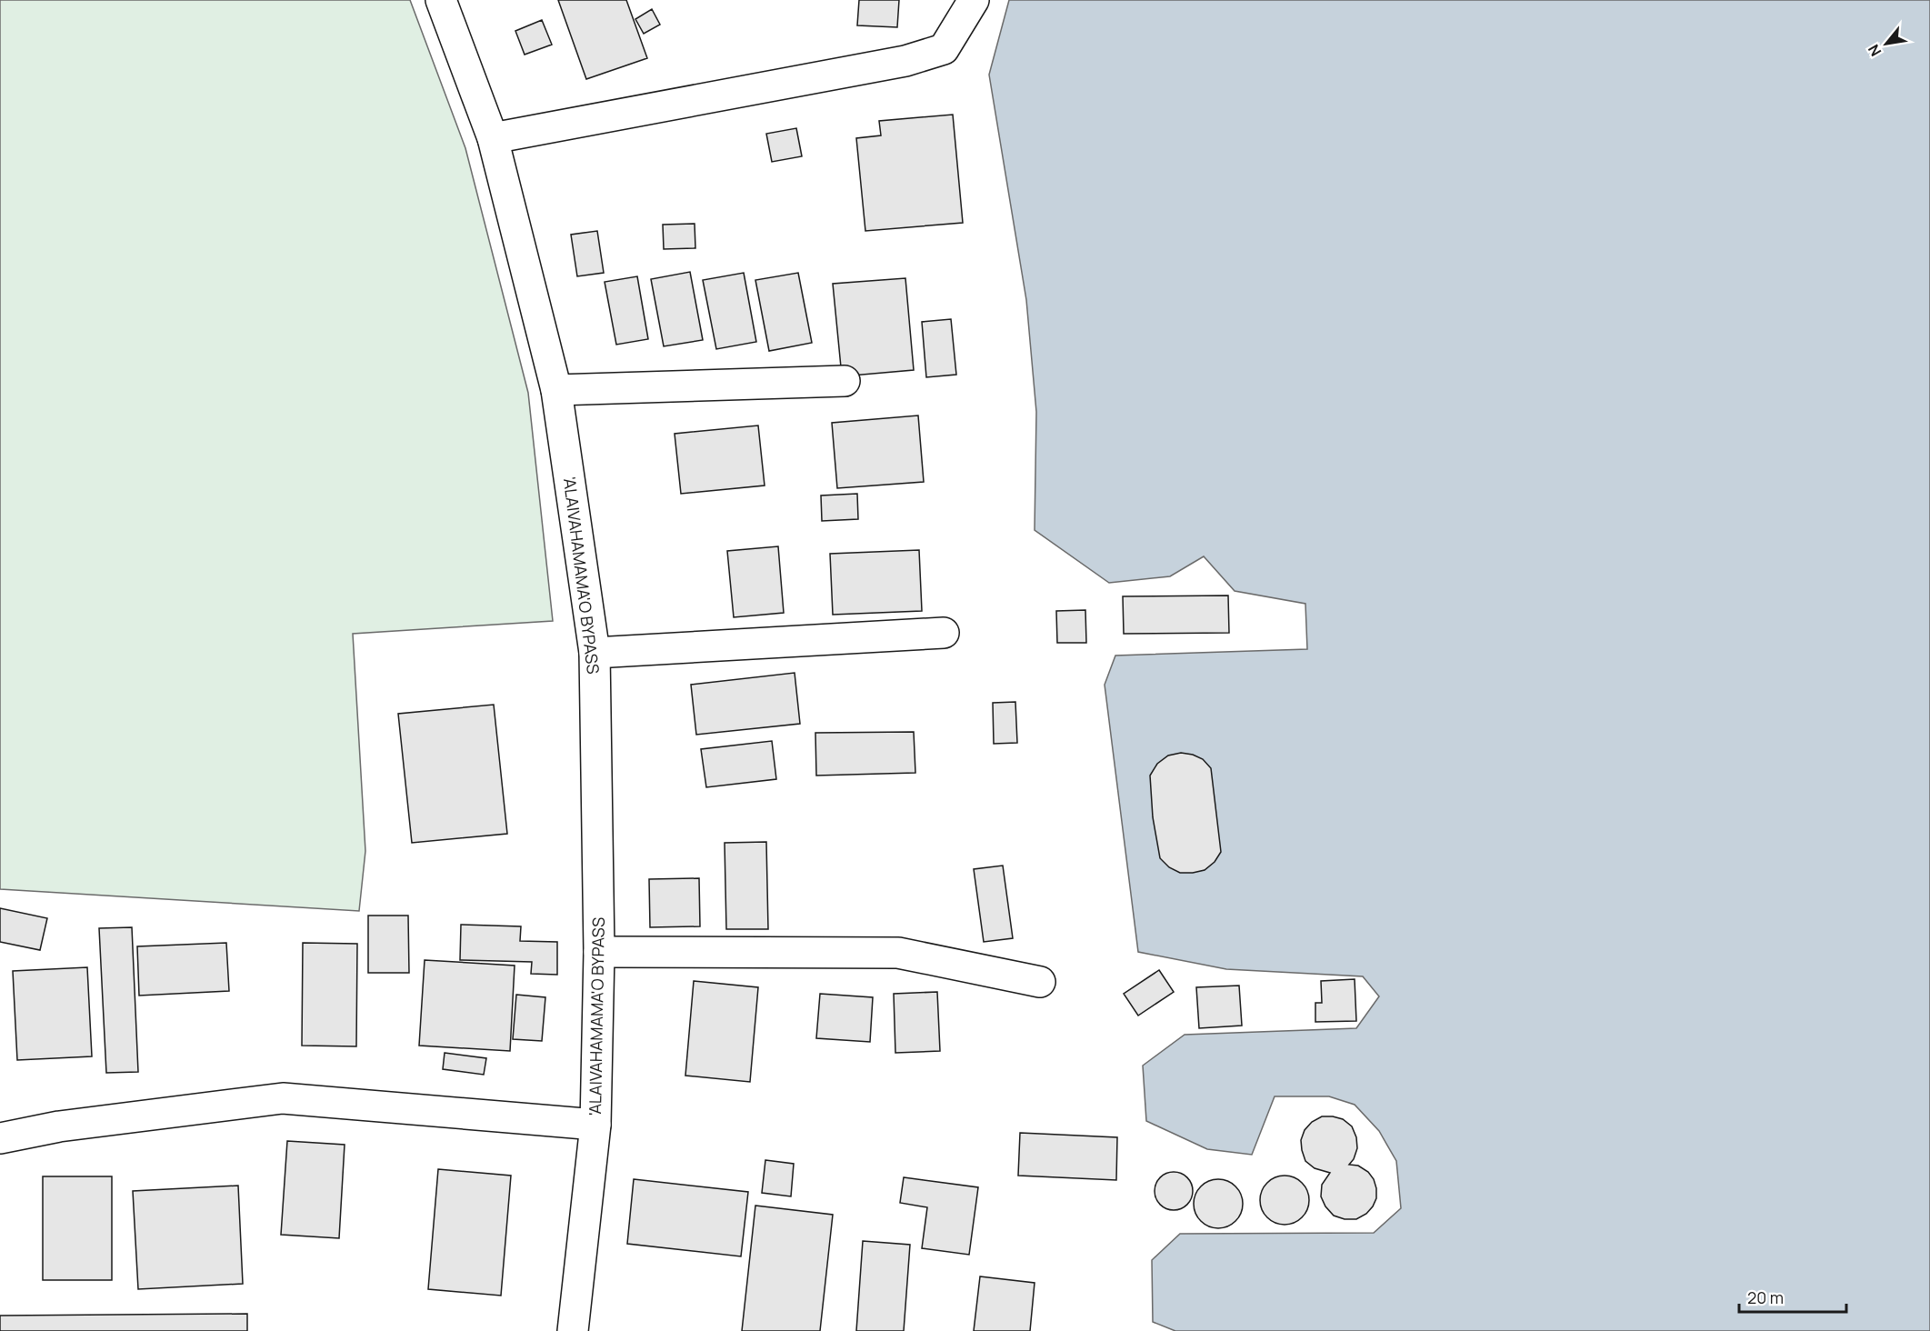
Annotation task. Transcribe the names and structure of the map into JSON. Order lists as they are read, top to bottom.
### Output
{
  "streets": {
    "street": ["'ALAIVAHAMAMA'O BYPASS"]
  },
  "scale_bar": "20 m",
  "north": "bottom left"
}
